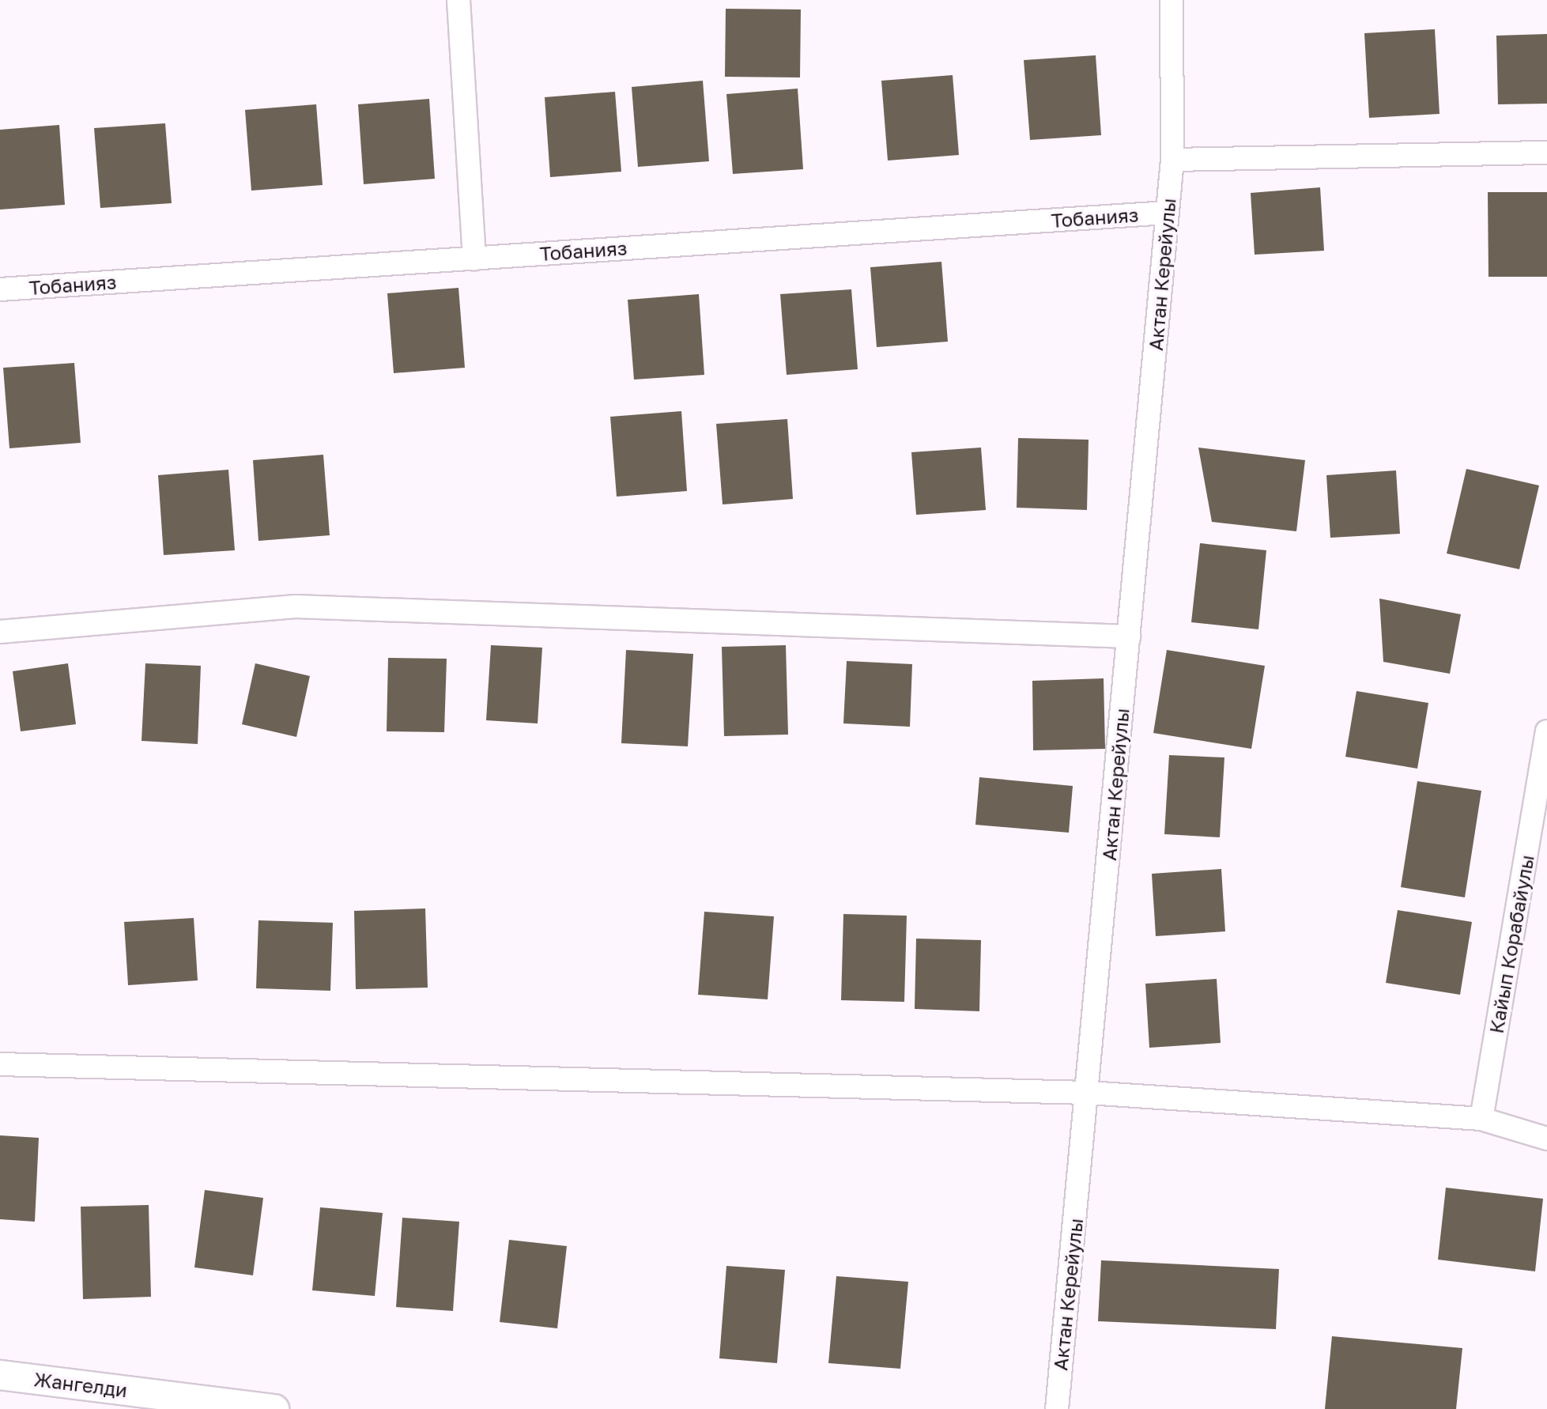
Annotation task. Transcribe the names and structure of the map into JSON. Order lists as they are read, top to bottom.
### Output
{
  "streets": {
    "street": [
      "Тобанияз",
      "Актан Керейулы",
      "Кайып Корабайулы",
      "Жангелди"
    ]
  },
  "crossings": [
    ["Тобанияз", "Актан Керейулы"]
  ]
}
